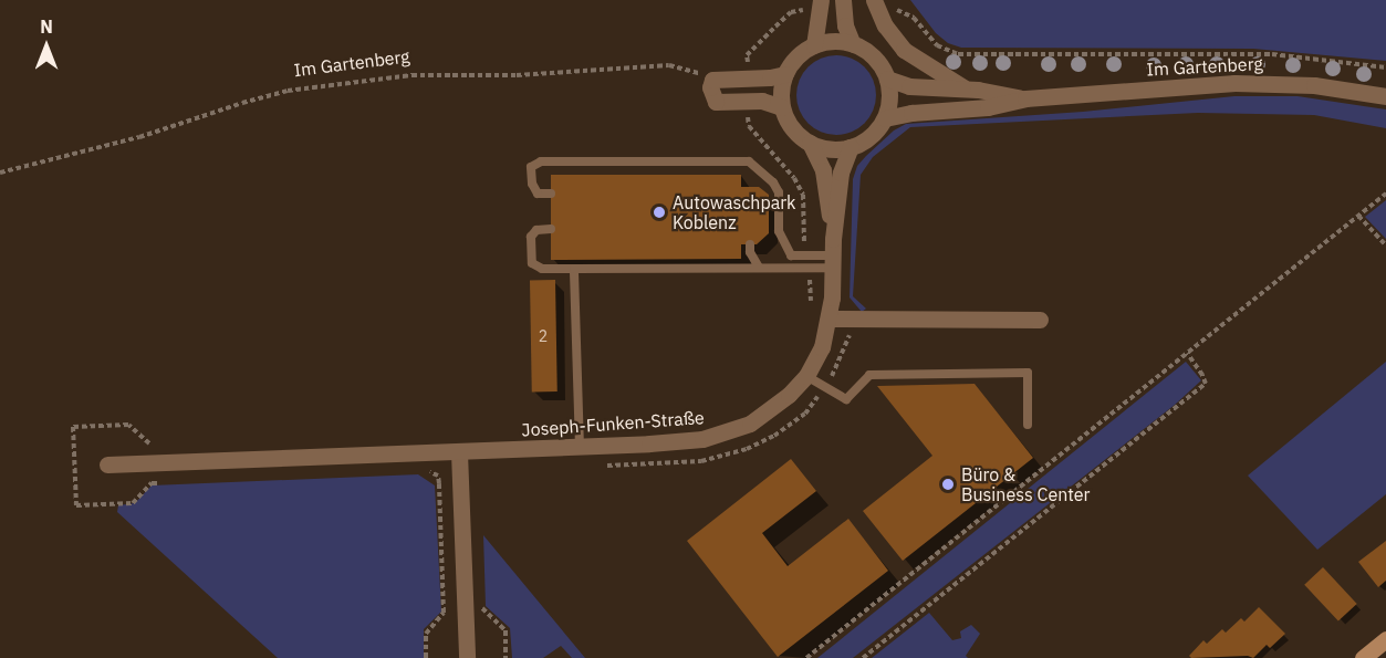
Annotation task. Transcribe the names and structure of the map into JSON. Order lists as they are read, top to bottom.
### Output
{
  "streets": {
    "street": ["Im Gartenberg", "Joseph-Funken-Straße"]
  },
  "crossings": [
    ["Im Gartenberg", "Joseph-Funken-Straße"]
  ],
  "places": ["Autowaschpark Koblenz", "Büro & Business Center"],
  "house_numbers": ["2"],
  "north": "top"
}
